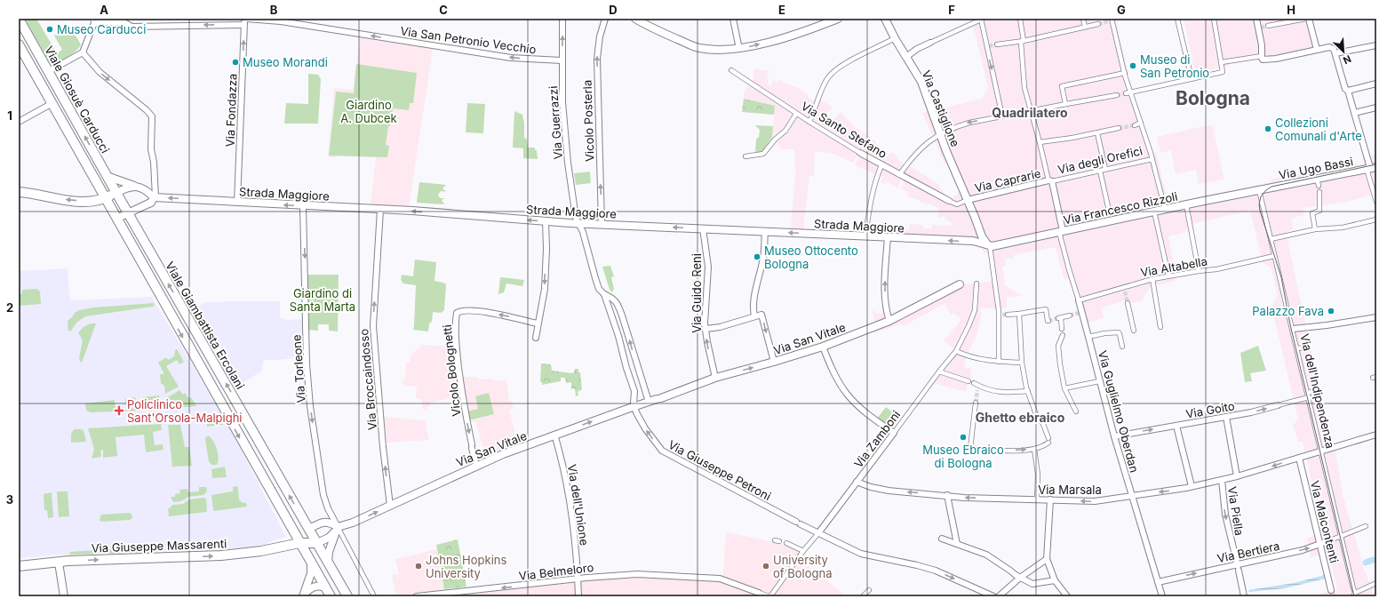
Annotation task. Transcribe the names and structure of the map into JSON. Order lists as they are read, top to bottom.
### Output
{
  "streets": {
    "main road": ["Viale Giosuè Carducci", "Viale Giambattista Ercolani", "Via Giuseppe Massarenti"],
    "street": [
      "Via San Petronio Vecchio",
      "Via Castiglione",
      "Via Fondazza",
      "Vicolo Posterla",
      "Via Guerrazzi",
      "Via Santo Stefano",
      "Via degli Orefici",
      "Via Ugo Bassi",
      "Via Caprarie",
      "Strada Maggiore",
      "Via Francesco Rizzoli",
      "Via Altabella",
      "Via Guido Reni",
      "Via San Vitale",
      "Via Torleone",
      "Vicolo Bolognetti",
      "Via Broccaindosso",
      "Via dell'Indipendenza",
      "Via Goito",
      "Via Guglielmo Oberdan",
      "Via Zamboni",
      "Via Giuseppe Petroni",
      "Via Marsala",
      "Via dell'Unione",
      "Via Piella",
      "Via Malcontenti",
      "Via Bertiera",
      "Via Belmeloro"
    ]
  },
  "crossings": [
    ["Via San Petronio Vecchio", "Via Fondazza"],
    ["Via San Petronio Vecchio", "Via Guerrazzi"],
    ["Viale Giosuè Carducci", "Viale Giambattista Ercolani"],
    ["Via Castiglione", "Via Caprarie"],
    ["Via Castiglione", "Strada Maggiore"],
    ["Via Castiglione", "Via Francesco Rizzoli"],
    ["Via Fondazza", "Strada Maggiore"],
    ["Vicolo Posterla", "Strada Maggiore"],
    ["Via Guerrazzi", "Strada Maggiore"],
    ["Via degli Orefici", "Via Caprarie"],
    ["Via Ugo Bassi", "Via Francesco Rizzoli"],
    ["Via Ugo Bassi", "Via dell'Indipendenza"],
    ["Strada Maggiore", "Via Francesco Rizzoli"],
    ["Strada Maggiore", "Via Guido Reni"],
    ["Strada Maggiore", "Via Torleone"],
    ["Strada Maggiore", "Via Broccaindosso"],
    ["Via Francesco Rizzoli", "Via dell'Indipendenza"],
    ["Via Francesco Rizzoli", "Via Guglielmo Oberdan"],
    ["Via Altabella", "Via dell'Indipendenza"],
    ["Via Altabella", "Via Guglielmo Oberdan"],
    ["Via Guido Reni", "Via San Vitale"],
    ["Viale Giambattista Ercolani", "Via San Vitale"],
    ["Viale Giambattista Ercolani", "Via Giuseppe Massarenti"],
    ["Via San Vitale", "Via Torleone"],
    ["Via San Vitale", "Vicolo Bolognetti"],
    ["Via San Vitale", "Via Broccaindosso"],
    ["Via San Vitale", "Via Giuseppe Petroni"],
    ["Via San Vitale", "Via dell'Unione"],
    ["Via San Vitale", "Via Giuseppe Massarenti"],
    ["Via dell'Indipendenza", "Via Goito"],
    ["Via dell'Indipendenza", "Via Marsala"],
    ["Via dell'Indipendenza", "Via Bertiera"],
    ["Via Goito", "Via Guglielmo Oberdan"],
    ["Via Guglielmo Oberdan", "Via Marsala"],
    ["Via Guglielmo Oberdan", "Via Bertiera"],
    ["Via Zamboni", "Via Giuseppe Petroni"],
    ["Via Zamboni", "Via Marsala"],
    ["Via Marsala", "Via Piella"],
    ["Via Marsala", "Via Malcontenti"],
    ["Via dell'Unione", "Via Belmeloro"],
    ["Via Piella", "Via Bertiera"],
    ["Via Malcontenti", "Via Bertiera"]
  ],
  "one_way": [
    "Via San Petronio Vecchio",
    "Via Fondazza",
    "Vicolo Posterla",
    "Strada Maggiore",
    "Via Torleone",
    "Via Broccaindosso",
    "Via Goito",
    "Via Marsala",
    "Via Piella",
    "Via Giuseppe Massarenti",
    "Via Bertiera",
    "Via Belmeloro"
  ],
  "districts": ["Bologna", "Quadrilatero", "Ghetto ebraico"],
  "parks": ["Giardino A. Dubcek", "Giardino di Santa Marta"],
  "places": {
    "other": [
      "Museo Carducci",
      "Museo Morandi",
      "Museo di San Petronio",
      "Collezioni Comunali d'Arte",
      "Museo Ottocento Bologna",
      "Palazzo Fava",
      "Museo Ebraico di Bologna",
      "Johns Hopkins University",
      "University of Bologna"
    ],
    "health": ["Policlinico Sant'Orsola-Malpighi"]
  },
  "north": "bottom right",
  "grid": {
    "columns": [
      "A",
      "B",
      "C",
      "D",
      "E",
      "F",
      "G",
      "H"
    ],
    "rows": ["1", "2", "3"]
  }
}
